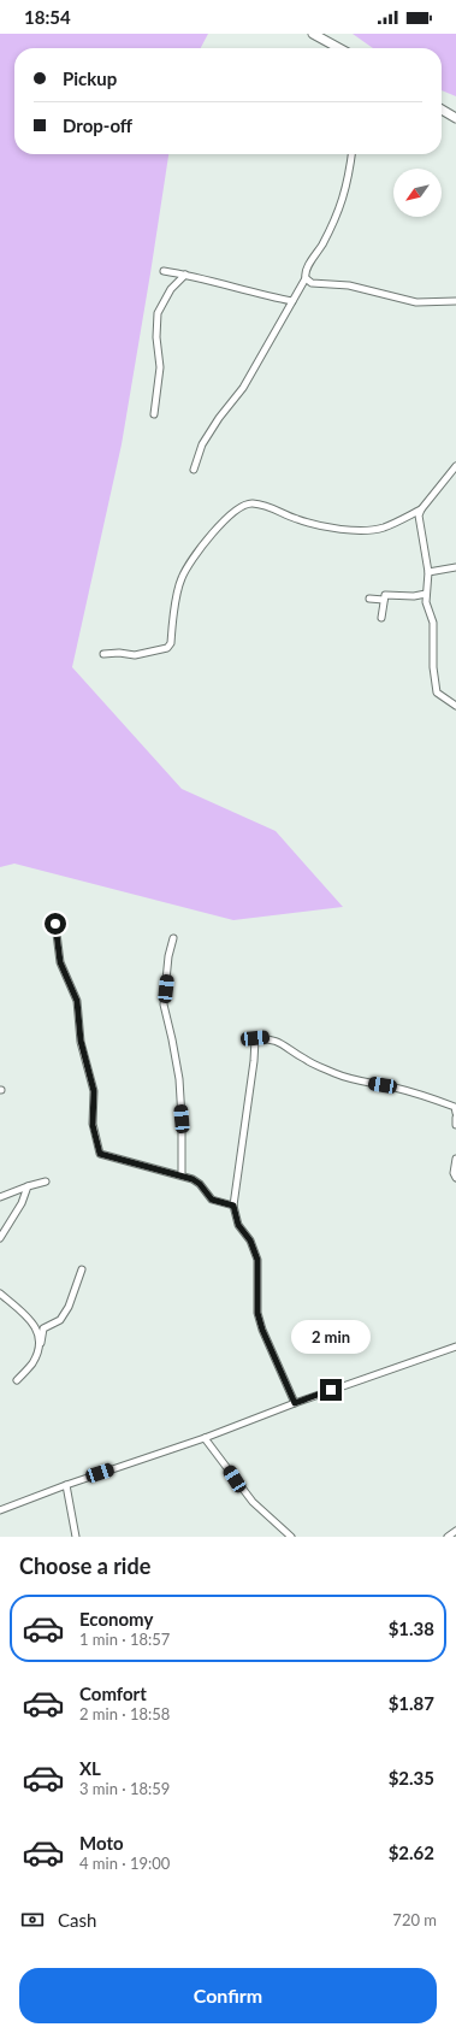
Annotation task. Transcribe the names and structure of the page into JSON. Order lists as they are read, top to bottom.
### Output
{
  "north": "bottom left",
  "page": {
    "status": "18:54",
    "banner": ["Pickup", "Drop-off"],
    "bubble": "2 min",
    "heading": "Choose a ride",
    "list": [
      {
        "name": "Economy",
        "note": "1 min · 18:57",
        "value": "$1.38"
      },
      {
        "name": "Comfort",
        "note": "2 min · 18:58",
        "value": "$1.87"
      },
      {
        "name": "XL",
        "note": "3 min · 18:59",
        "value": "$2.35"
      },
      {
        "name": "Moto",
        "note": "4 min · 19:00",
        "value": "$2.62"
      }
    ],
    "pay": ["Cash", "720 m"],
    "buttons": "Confirm"
  }
}
